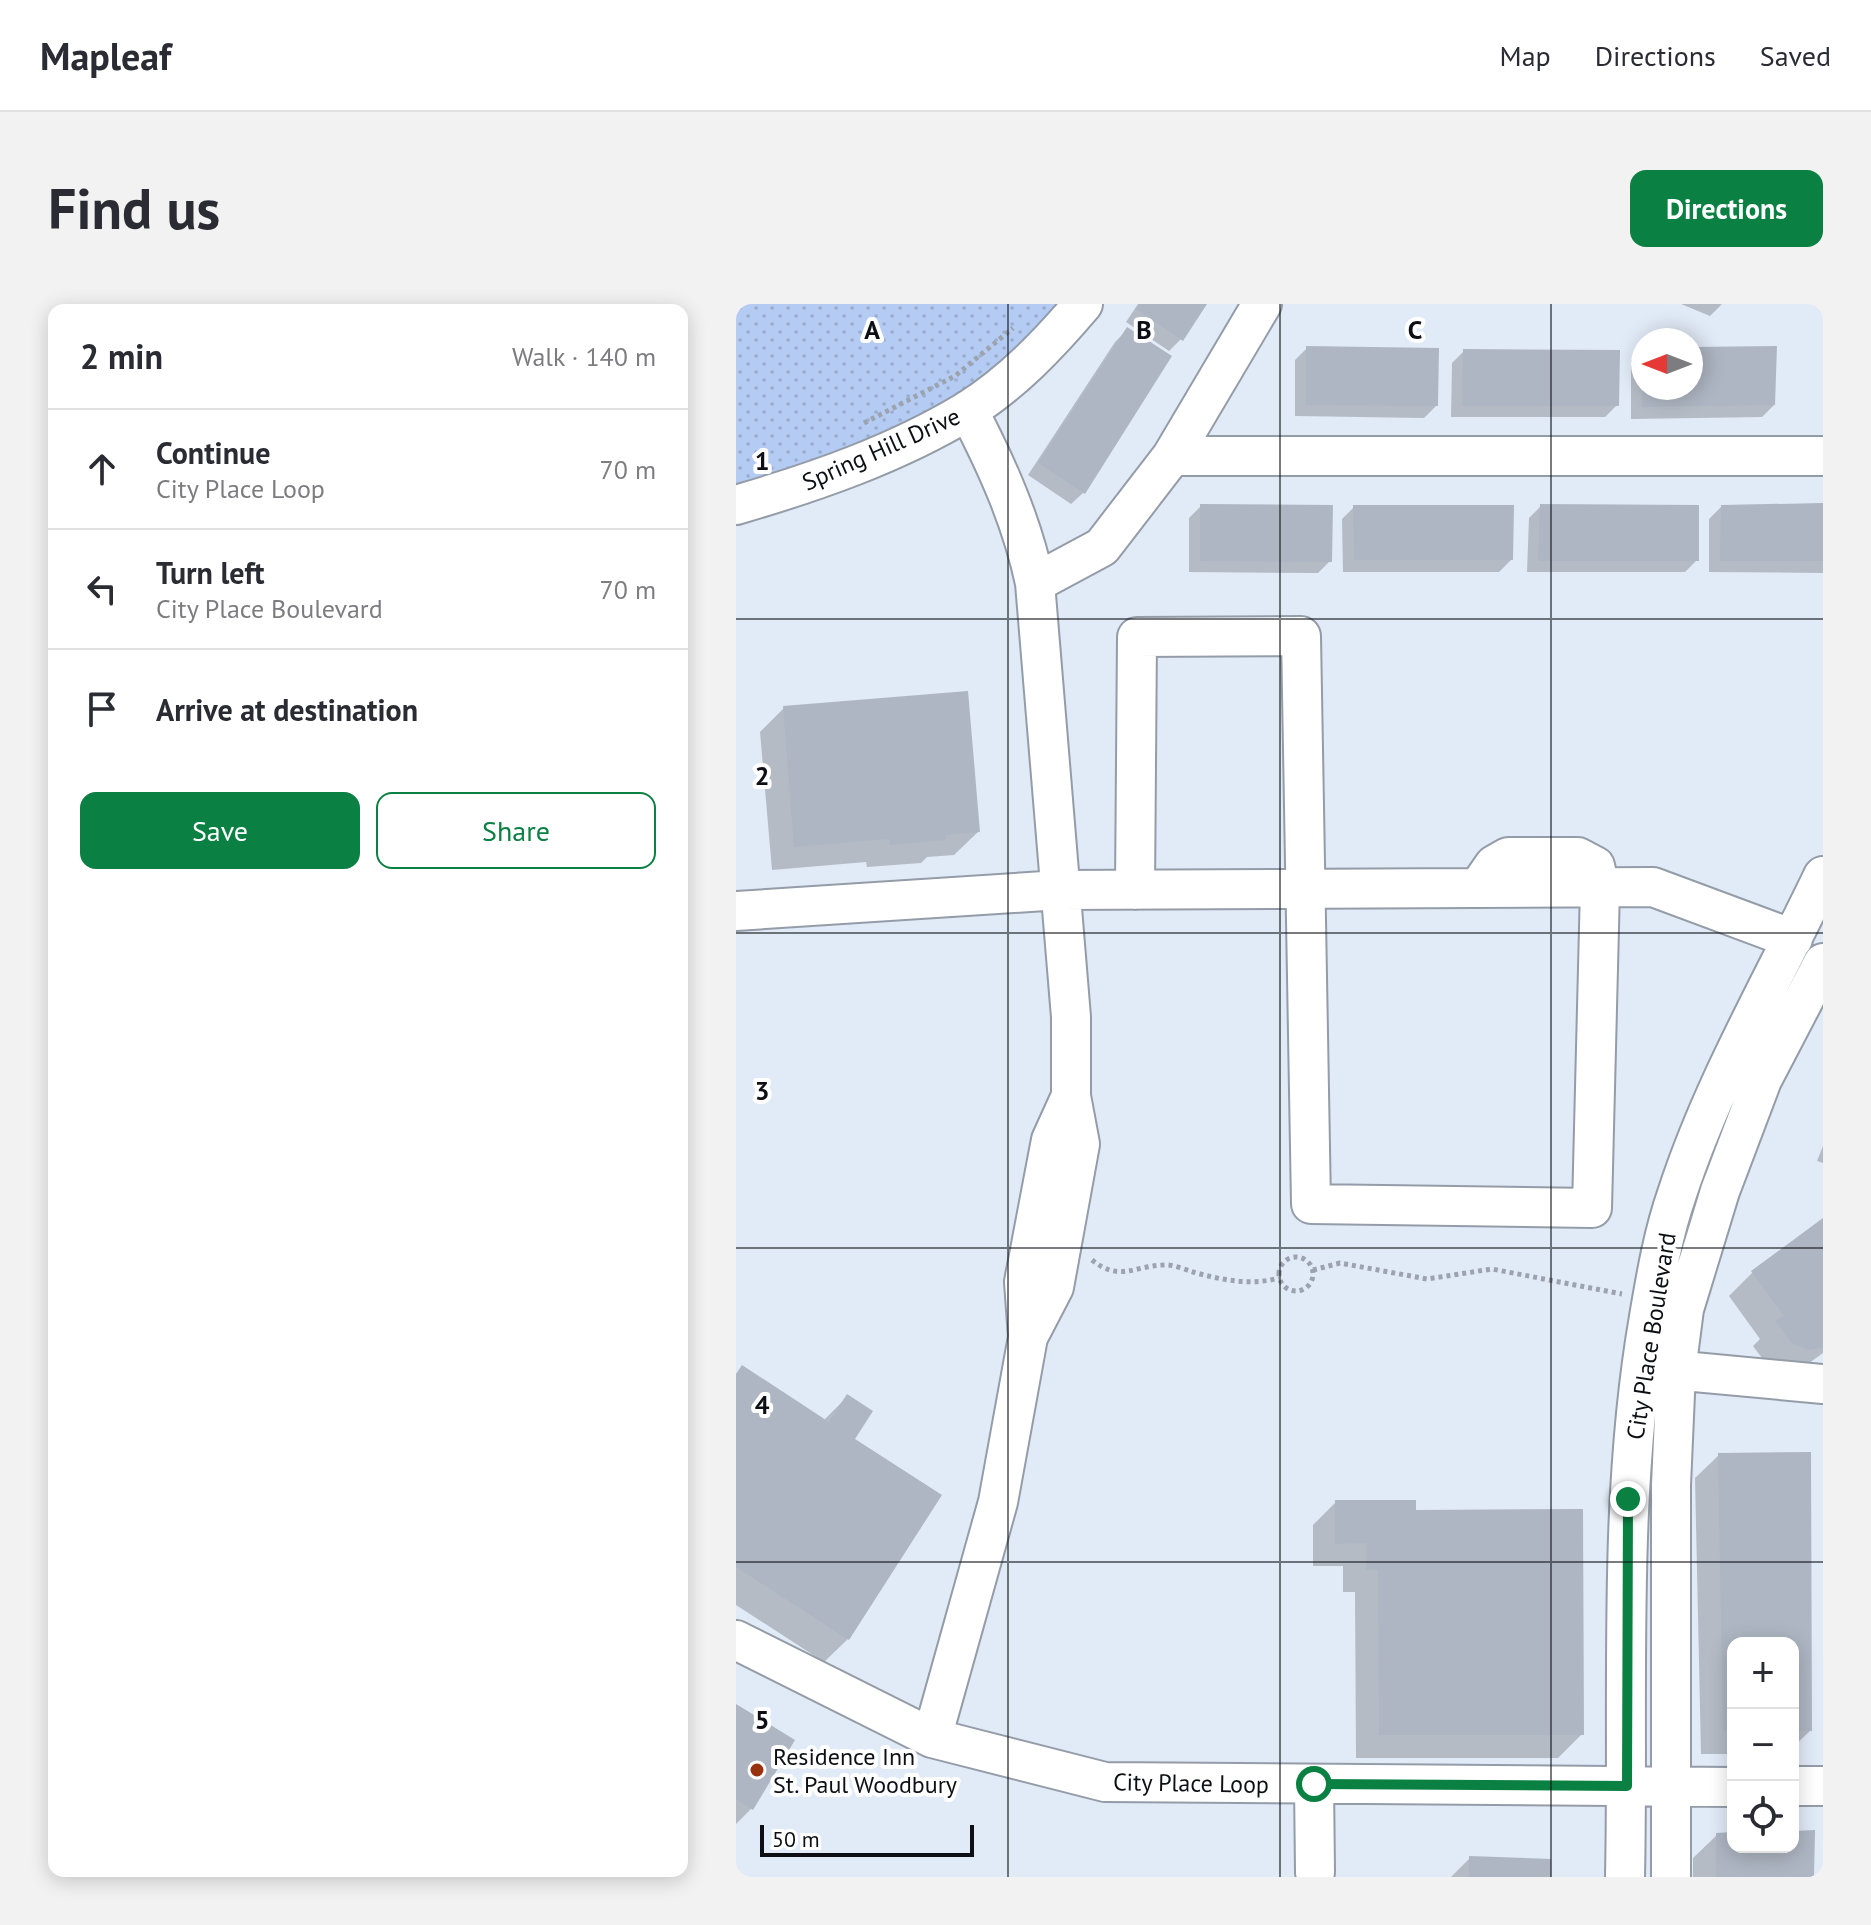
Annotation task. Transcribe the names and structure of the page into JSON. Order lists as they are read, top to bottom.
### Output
{
  "streets": {
    "street": ["Spring Hill Drive", "City Place Boulevard", "City Place Loop"]
  },
  "crossings": [
    ["City Place Boulevard", "City Place Loop"]
  ],
  "places": ["Residence Inn St. Paul Woodbury"],
  "scale_bar": "50 m",
  "north": "left",
  "page": {
    "header": "Mapleaf",
    "nav": ["Map", "Directions", "Saved"],
    "buttons": [
      "Directions",
      ["Save", "Share"]
    ],
    "title": "Find us",
    "heading": ["2 min", "Walk · 140 m"],
    "list": [
      ["Continue", "City Place Loop", "70 m"],
      ["Turn left", "City Place Boulevard", "70 m"],
      "Arrive at destination"
    ],
    "map_buttons": ["+", "−"],
    "scale": "50 m"
  },
  "grid": {
    "columns": ["A", "B", "C"],
    "rows": [
      "1",
      "2",
      "3",
      "4",
      "5"
    ]
  }
}
